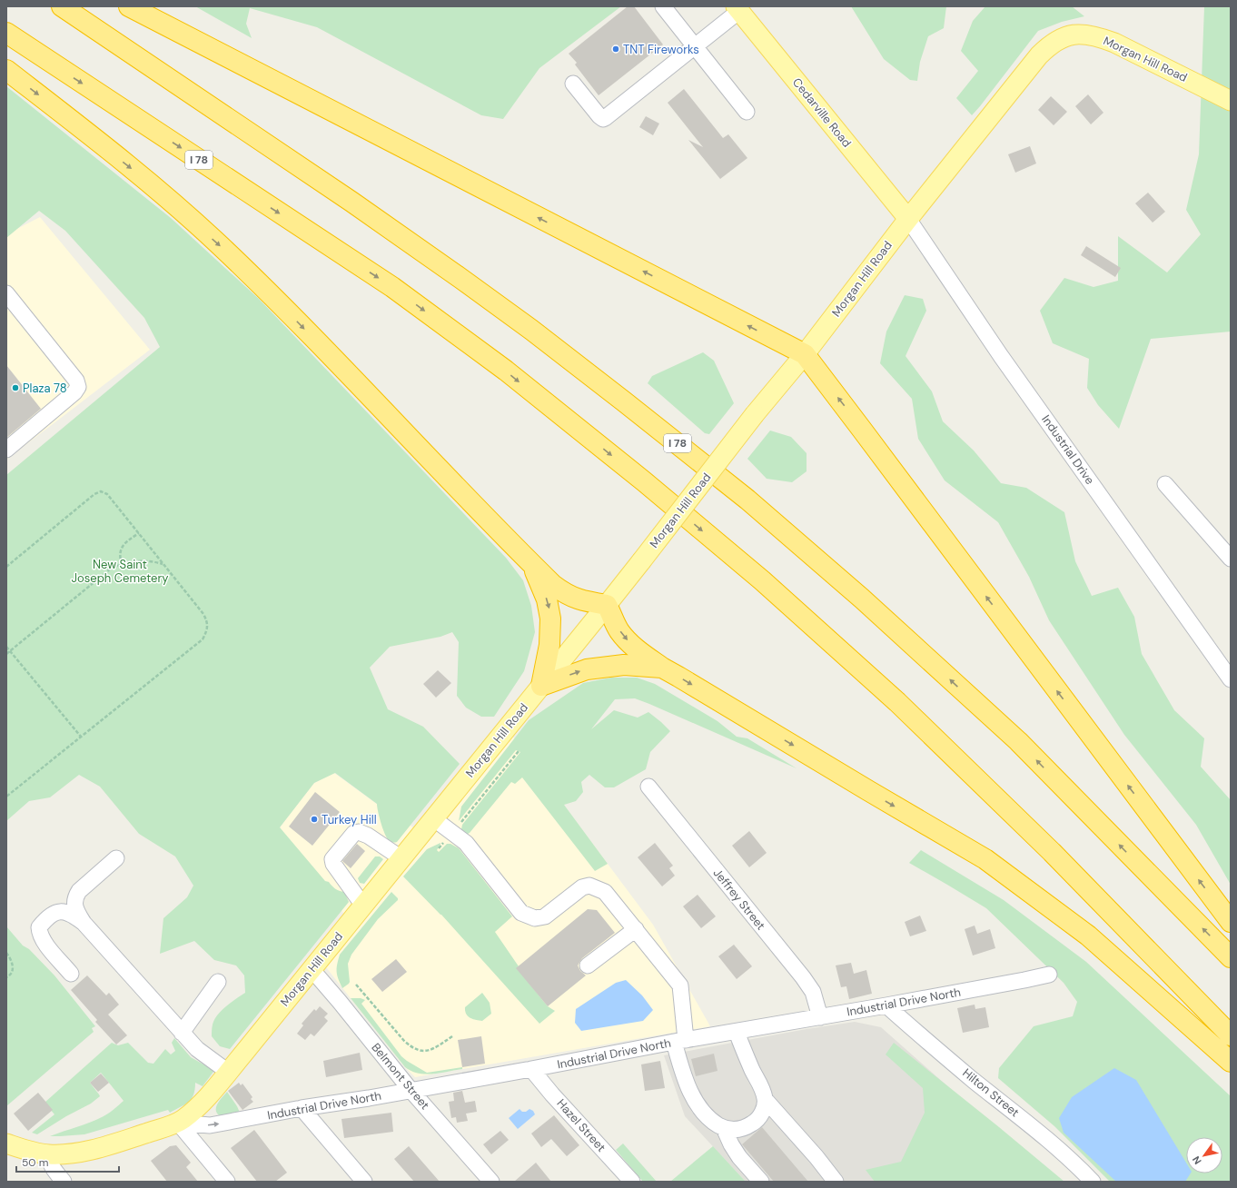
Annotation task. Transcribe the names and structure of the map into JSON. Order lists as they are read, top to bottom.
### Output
{
  "streets": {
    "highway": ["I 78"],
    "main road": ["Morgan Hill Road", "Cedarville Road"],
    "street": [
      "Industrial Drive",
      "Jeffrey Street",
      "Industrial Drive North",
      "Belmont Street",
      "Hilton Street",
      "Hazel Street"
    ]
  },
  "crossings": [
    ["Morgan Hill Road", "Cedarville Road"],
    ["Morgan Hill Road", "Industrial Drive"],
    ["Morgan Hill Road", "Industrial Drive North"],
    ["Morgan Hill Road", "Belmont Street"],
    ["Cedarville Road", "Industrial Drive"],
    ["Jeffrey Street", "Industrial Drive North"],
    ["Industrial Drive North", "Belmont Street"],
    ["Industrial Drive North", "Hilton Street"],
    ["Industrial Drive North", "Hazel Street"]
  ],
  "parks": ["New Saint Joseph Cemetery"],
  "places": ["TNT Fireworks", "Plaza 78", "Turkey Hill"],
  "scale_bar": "50 m",
  "north": "bottom left"
}
